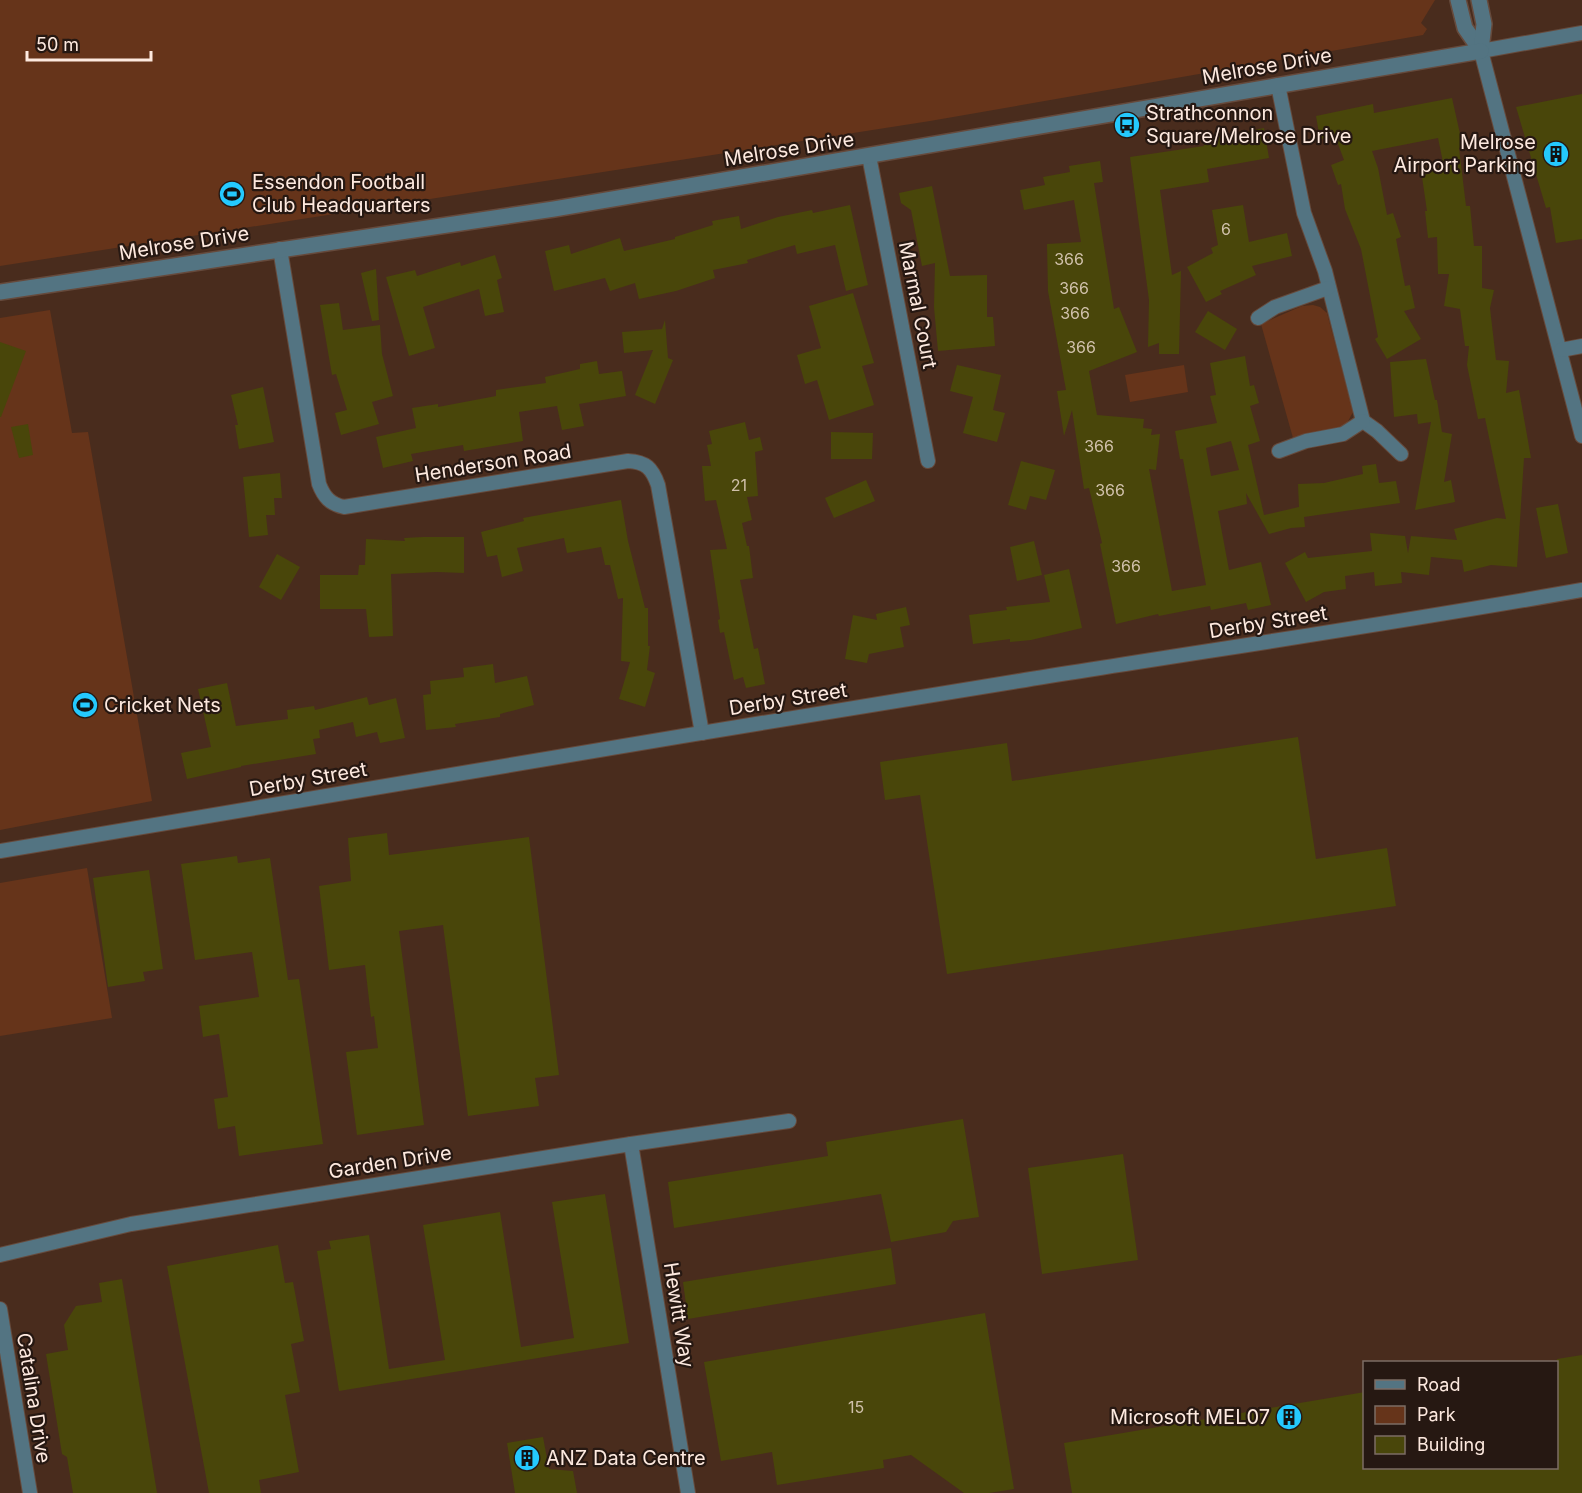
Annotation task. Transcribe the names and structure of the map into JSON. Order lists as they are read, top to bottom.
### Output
{
  "streets": {
    "street": [
      "Melrose Drive",
      "Marmal Court",
      "Henderson Road",
      "Derby Street",
      "Garden Drive",
      "Hewitt Way",
      "Catalina Drive"
    ]
  },
  "crossings": [
    ["Melrose Drive", "Marmal Court"],
    ["Melrose Drive", "Henderson Road"],
    ["Henderson Road", "Derby Street"],
    ["Garden Drive", "Hewitt Way"]
  ],
  "places": {
    "bus stop": ["Strathconnon Square/Melrose Drive"],
    "building": ["Melrose Airport Parking", "Microsoft MEL07", "ANZ Data Centre"],
    "sports": ["Essendon Football Club Headquarters", "Cricket Nets"]
  },
  "house_numbers": [
    "6",
    "366",
    "366",
    "366",
    "366",
    "366",
    "21",
    "366",
    "366",
    "15"
  ],
  "legend": ["Road", "Park", "Building"],
  "scale_bar": "50 m"
}
